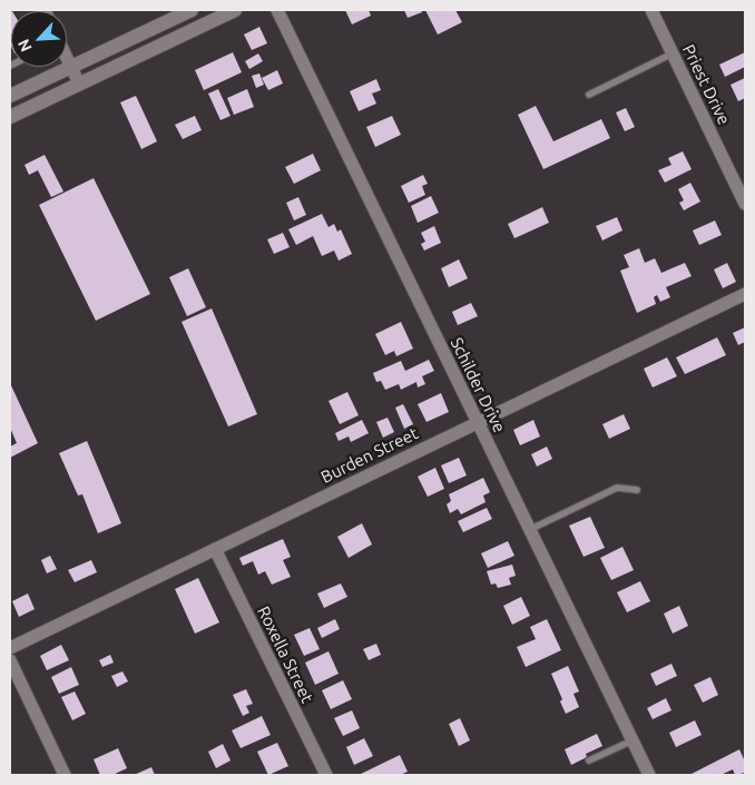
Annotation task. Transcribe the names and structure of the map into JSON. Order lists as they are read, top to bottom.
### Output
{
  "streets": {
    "street": [
      "Priest Drive",
      "Schilder Drive",
      "Burden Street",
      "Roxella Street"
    ]
  },
  "crossings": [
    ["Schilder Drive", "Burden Street"],
    ["Burden Street", "Roxella Street"]
  ],
  "north": "bottom left"
}
